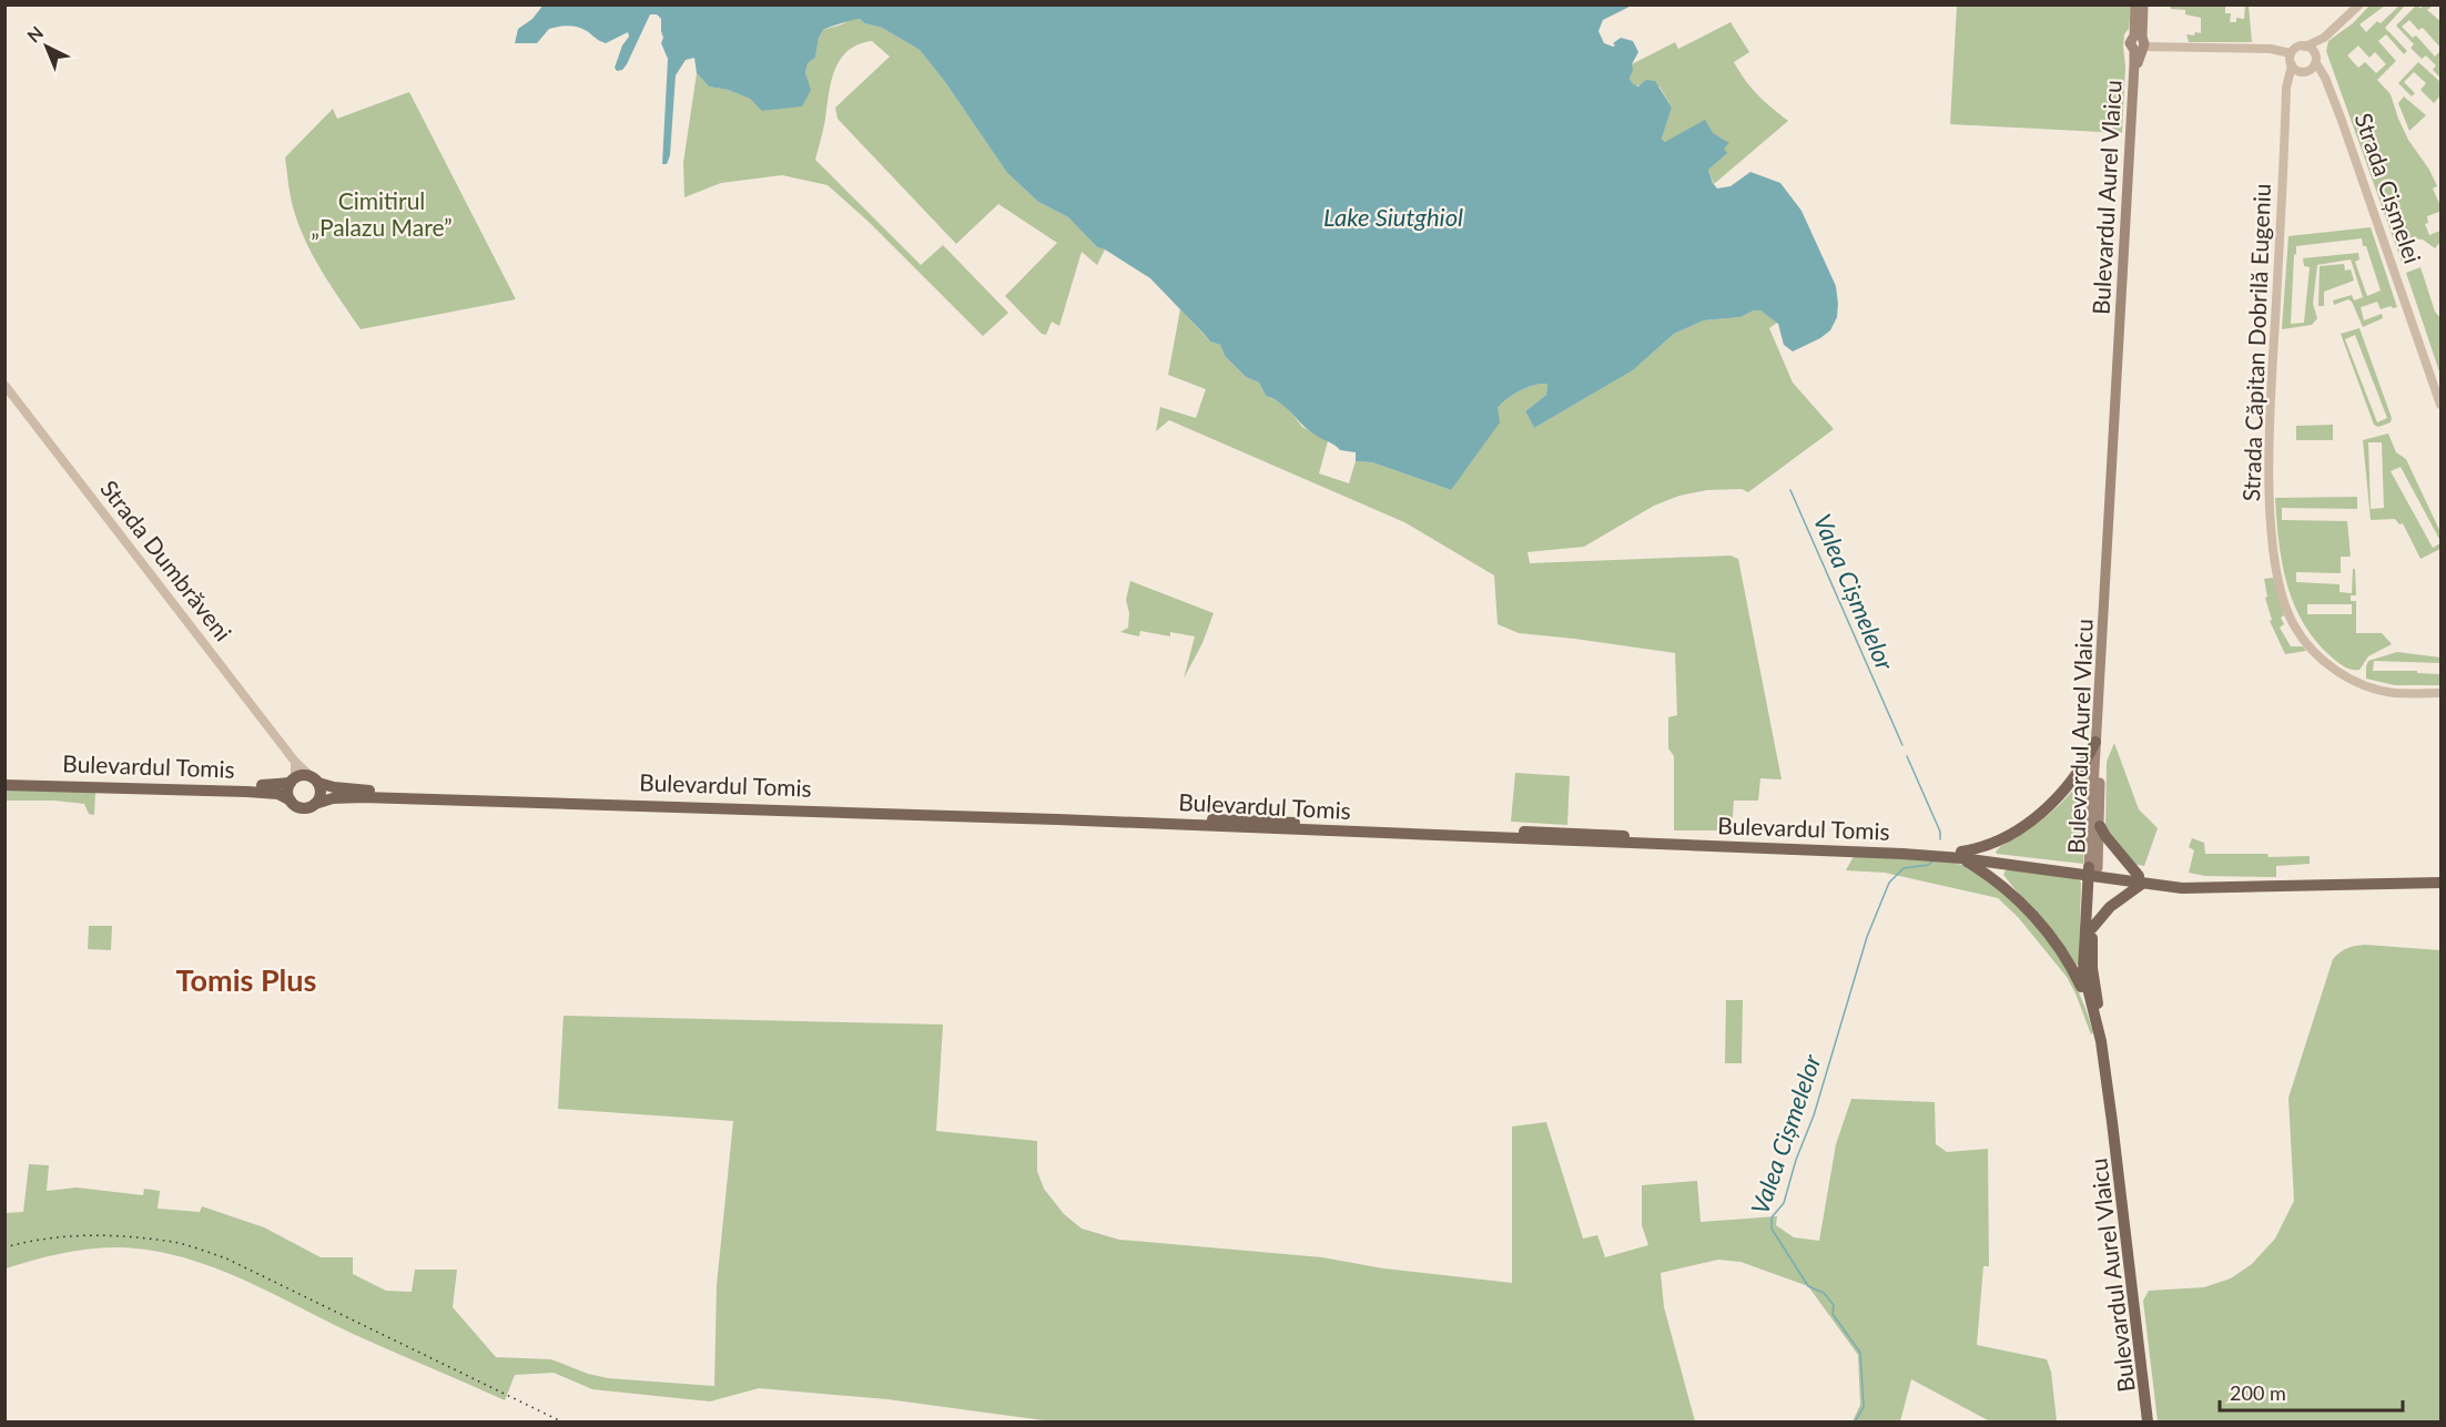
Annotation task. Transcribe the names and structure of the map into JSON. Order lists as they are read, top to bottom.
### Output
{
  "streets": {
    "main road": ["Bulevardul Aurel Vlaicu", "Bulevardul Tomis"],
    "street": ["Strada Cișmelei", "Strada Căpitan Dobrilă Eugeniu", "Strada Dumbrăveni"]
  },
  "crossings": [
    ["Strada Cișmelei", "Strada Căpitan Dobrilă Eugeniu"],
    ["Bulevardul Aurel Vlaicu", "Bulevardul Tomis"],
    ["Strada Dumbrăveni", "Bulevardul Tomis"]
  ],
  "districts": ["Tomis Plus"],
  "water": ["Lake Siutghiol", "Valea Cișmelelor"],
  "parks": ["Cimitirul „Palazu Mare”"],
  "scale_bar": "200 m",
  "north": "top left"
}
